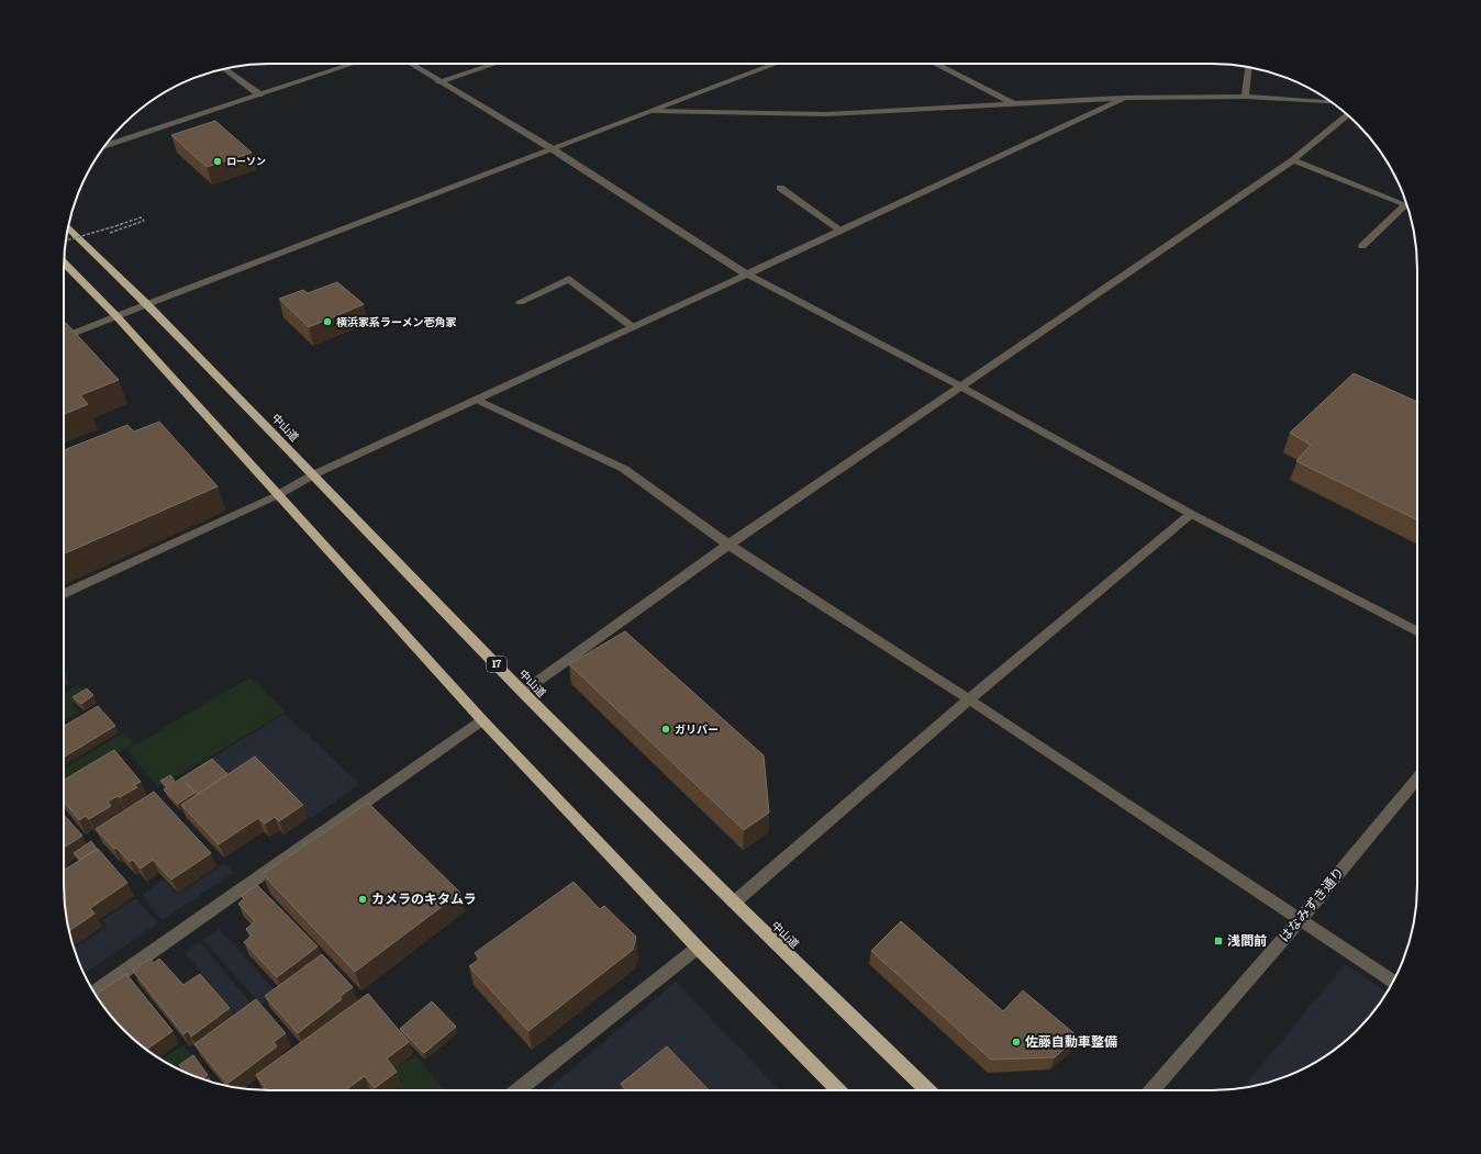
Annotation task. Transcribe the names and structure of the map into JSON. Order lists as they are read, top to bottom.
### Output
{
  "streets": {
    "highway": ["中山道", "17"],
    "street": ["はなみずき通り"]
  },
  "places": {
    "other": [
      "ローソン",
      "横浜家系ラーメン壱角家",
      "ガリバー",
      "カメラのキタムラ",
      "佐藤自動車整備"
    ],
    "transit": ["浅間前"]
  }
}
